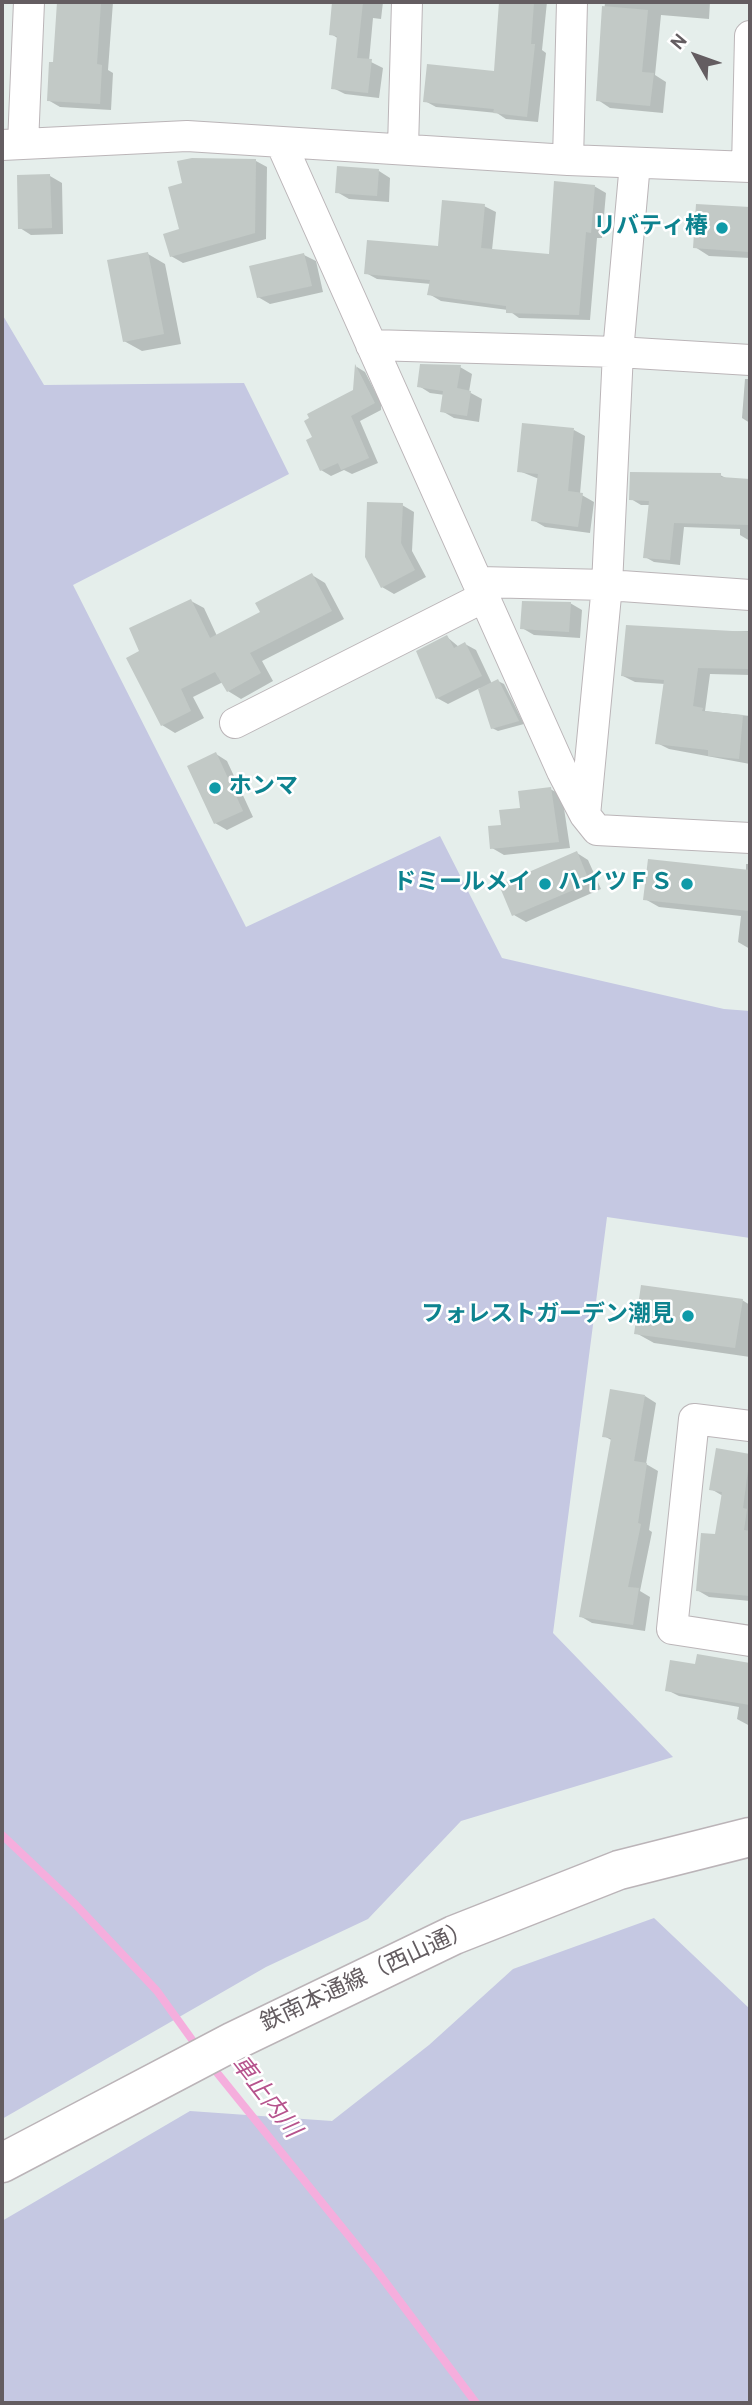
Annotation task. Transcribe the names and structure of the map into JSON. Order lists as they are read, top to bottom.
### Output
{
  "streets": {
    "street": ["鉄南本通線（西山通）"]
  },
  "water": ["車止内川"],
  "places": [
    "リバティ椿",
    "ホンマ",
    "ドミールメイ",
    "ハイツＦＳ",
    "フォレストガーデン潮見"
  ],
  "north": "top left"
}
